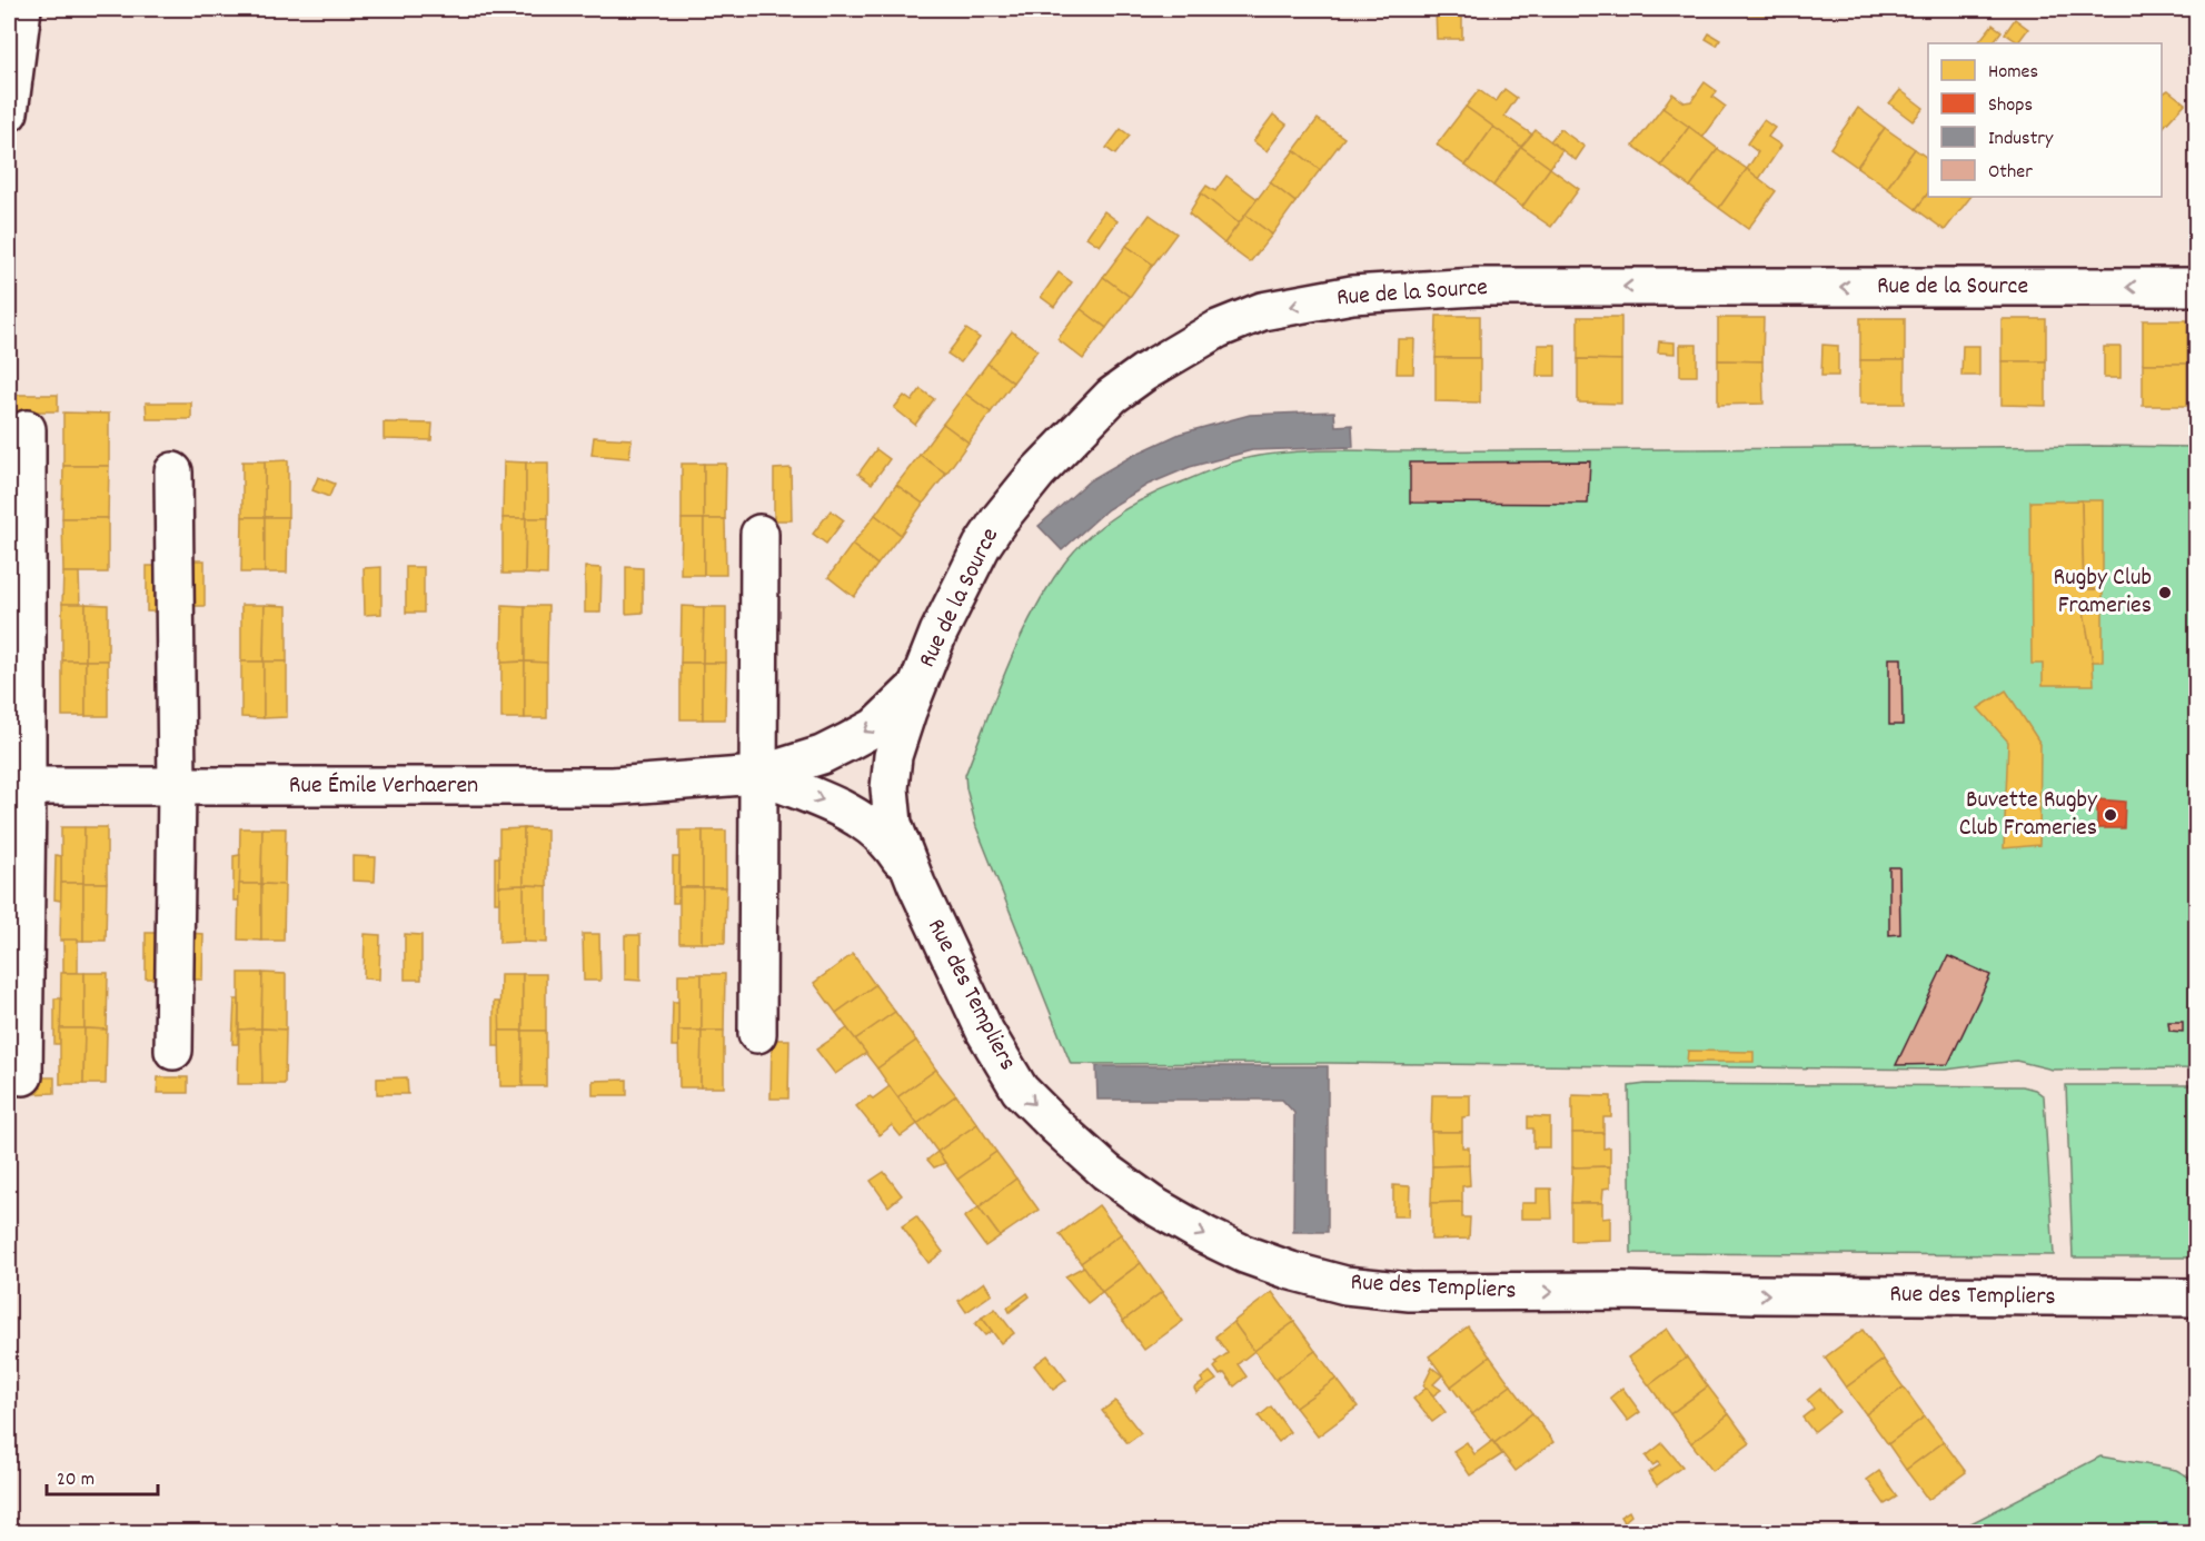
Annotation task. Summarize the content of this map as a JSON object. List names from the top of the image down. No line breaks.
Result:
{"streets":{"street":["Rue de la Source","Rue Émile Verhaeren","Rue des Templiers"]},"crossings":[["Rue de la Source","Rue Émile Verhaeren"],["Rue de la Source","Rue des Templiers"],["Rue Émile Verhaeren","Rue des Templiers"]],"one_way":["Rue de la Source","Rue des Templiers"],"places":["Rugby Club Frameries","Buvette Rugby Club Frameries"],"legend":["Homes","Shops","Industry","Other"],"scale_bar":"20 m"}
